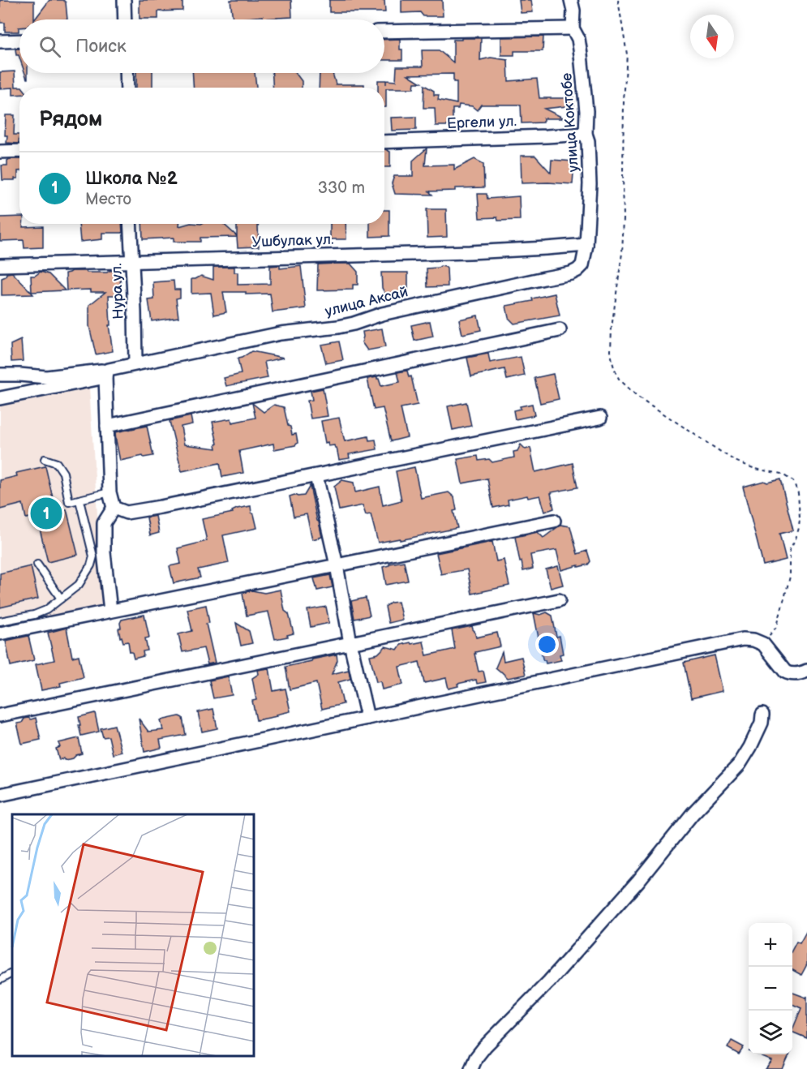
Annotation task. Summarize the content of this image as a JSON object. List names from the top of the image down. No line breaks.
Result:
{"streets":{"street":["Ергели ул.","улица Коктобе","Ушбулак ул.","Нура ул.","улица Аксай"]},"crossings":[["Ергели ул.","улица Коктобе"],["улица Коктобе","Ушбулак ул."],["улица Коктобе","улица Аксай"],["Ушбулак ул.","Нура ул."],["Ушбулак ул.","улица Аксай"],["Нура ул.","улица Аксай"]],"north":"bottom","page":{"search":"Поиск","heading":"Рядом","list":[{"mark":"1","name":"Школа №2","note":"Место","value":"330 m"}],"pins":"1","map_buttons":["+","−"]}}
